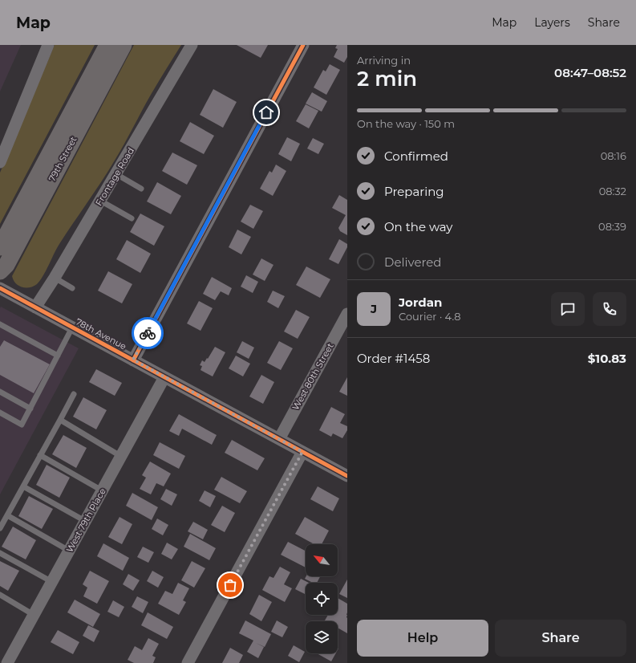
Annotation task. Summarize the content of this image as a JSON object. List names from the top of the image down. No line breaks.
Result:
{"streets":{"main road":["79th Street"],"street":["Frontage Road","78th Avenue","West 80th Street","West 79th Place"]},"crossings":[["Frontage Road","78th Avenue"],["78th Avenue","West 80th Street"],["78th Avenue","West 79th Place"]],"north":"top left","page":{"header":"Map","nav":["Map","Layers","Share"],"heading":["2 min","Arriving in","08:47–08:52"],"panel":["Jordan","Courier · 4.8","Order #1458","$10.83"],"bar":"On the way · 150 m","list":[["Confirmed","08:16"],["Preparing","08:32"],["On the way","08:39"],"Delivered"],"round":"J","buttons":["Help","Share"]}}
